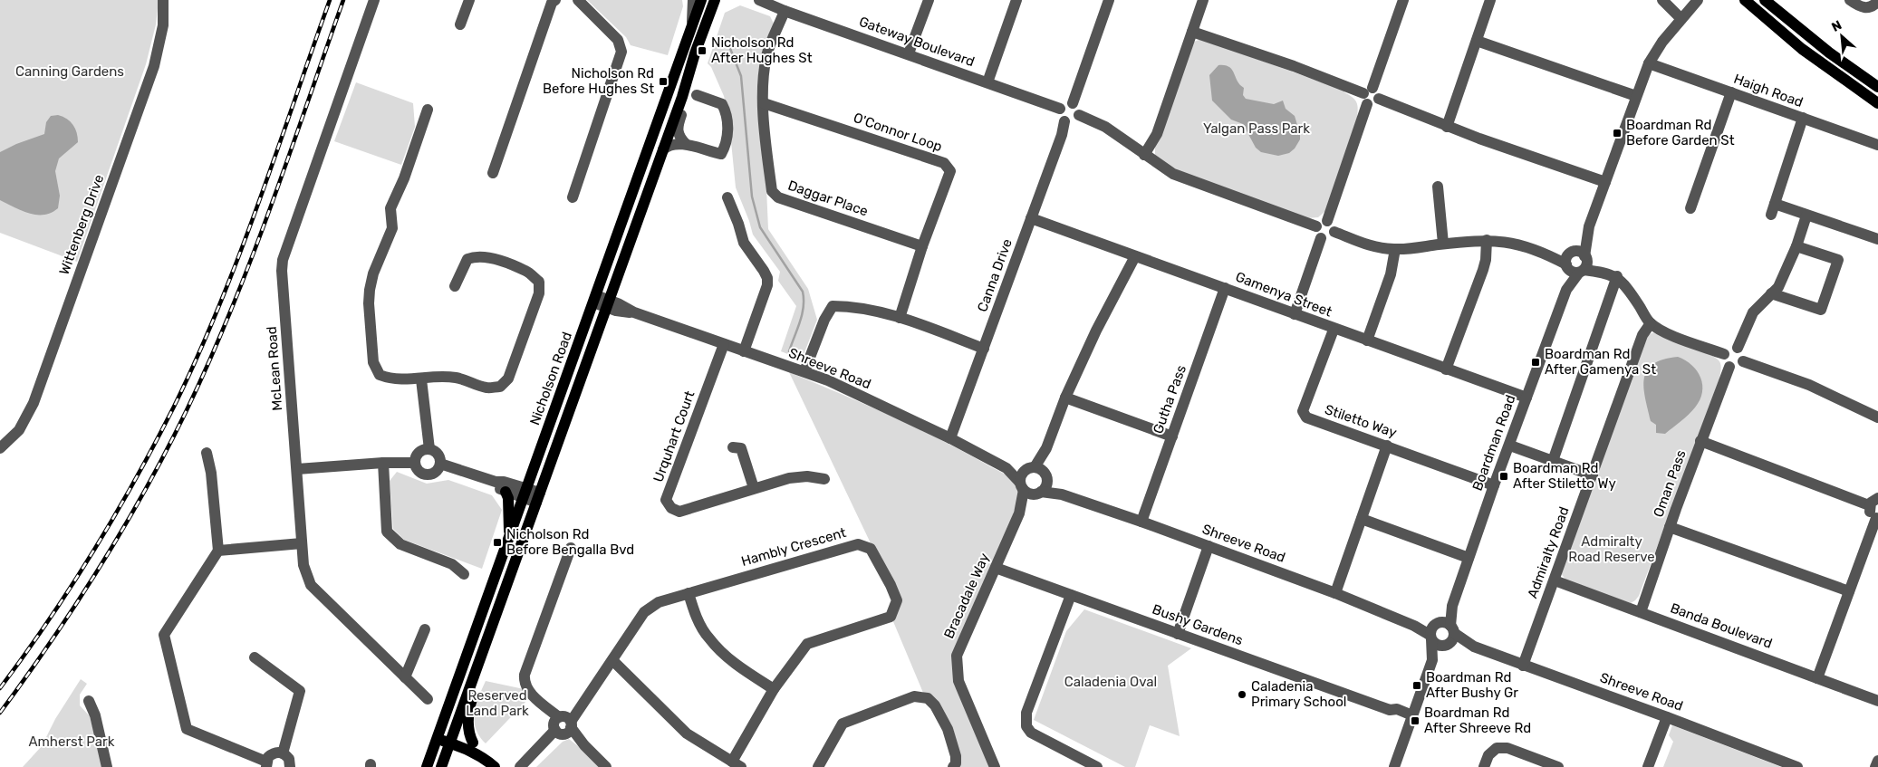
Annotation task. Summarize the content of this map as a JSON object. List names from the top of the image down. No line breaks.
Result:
{"streets":{"main road":["Nicholson Road"],"street":["Gateway Boulevard","Haigh Road","O'Connor Loop","Daggar Place","Wittenberg Drive","Canna Drive","Gamenya Street","McLean Road","Shreeve Road","Gutha Pass","Stiletto Way","Urquhart Court","Boardman Road","Oman Pass","Hambly Crescent","Admiralty Road","Bracadale Way","Bushy Gardens","Banda Boulevard"]},"crossings":[["Gateway Boulevard","Daggar Place"],["Gateway Boulevard","Canna Drive"],["Haigh Road","Boardman Road"],["O'Connor Loop","Daggar Place"],["Canna Drive","Gamenya Street"],["Canna Drive","Shreeve Road"],["Gamenya Street","Gutha Pass"],["Gamenya Street","Stiletto Way"],["Gamenya Street","Boardman Road"],["Shreeve Road","Nicholson Road"],["Shreeve Road","Gutha Pass"],["Shreeve Road","Urquhart Court"],["Shreeve Road","Boardman Road"],["Shreeve Road","Admiralty Road"],["Shreeve Road","Bracadale Way"],["Stiletto Way","Boardman Road"],["Oman Pass","Banda Boulevard"],["Admiralty Road","Banda Boulevard"],["Bracadale Way","Bushy Gardens"]],"parks":["Canning Gardens","Yalgan Pass Park","Admiralty Road Reserve","Caladenia Oval","Reserved Land Park","Amherst Park"],"places":{"transit":["Nicholson Rd After Hughes St","Nicholson Rd Before Hughes St","Boardman Rd Before Garden St","Boardman Rd After Gamenya St","Boardman Rd After Stiletto Wy","Nicholson Rd Before Bengalla Bvd","Boardman Rd After Bushy Gr","Boardman Rd After Shreeve Rd"],"other":["Caladenia Primary School"]},"north":"top left"}
